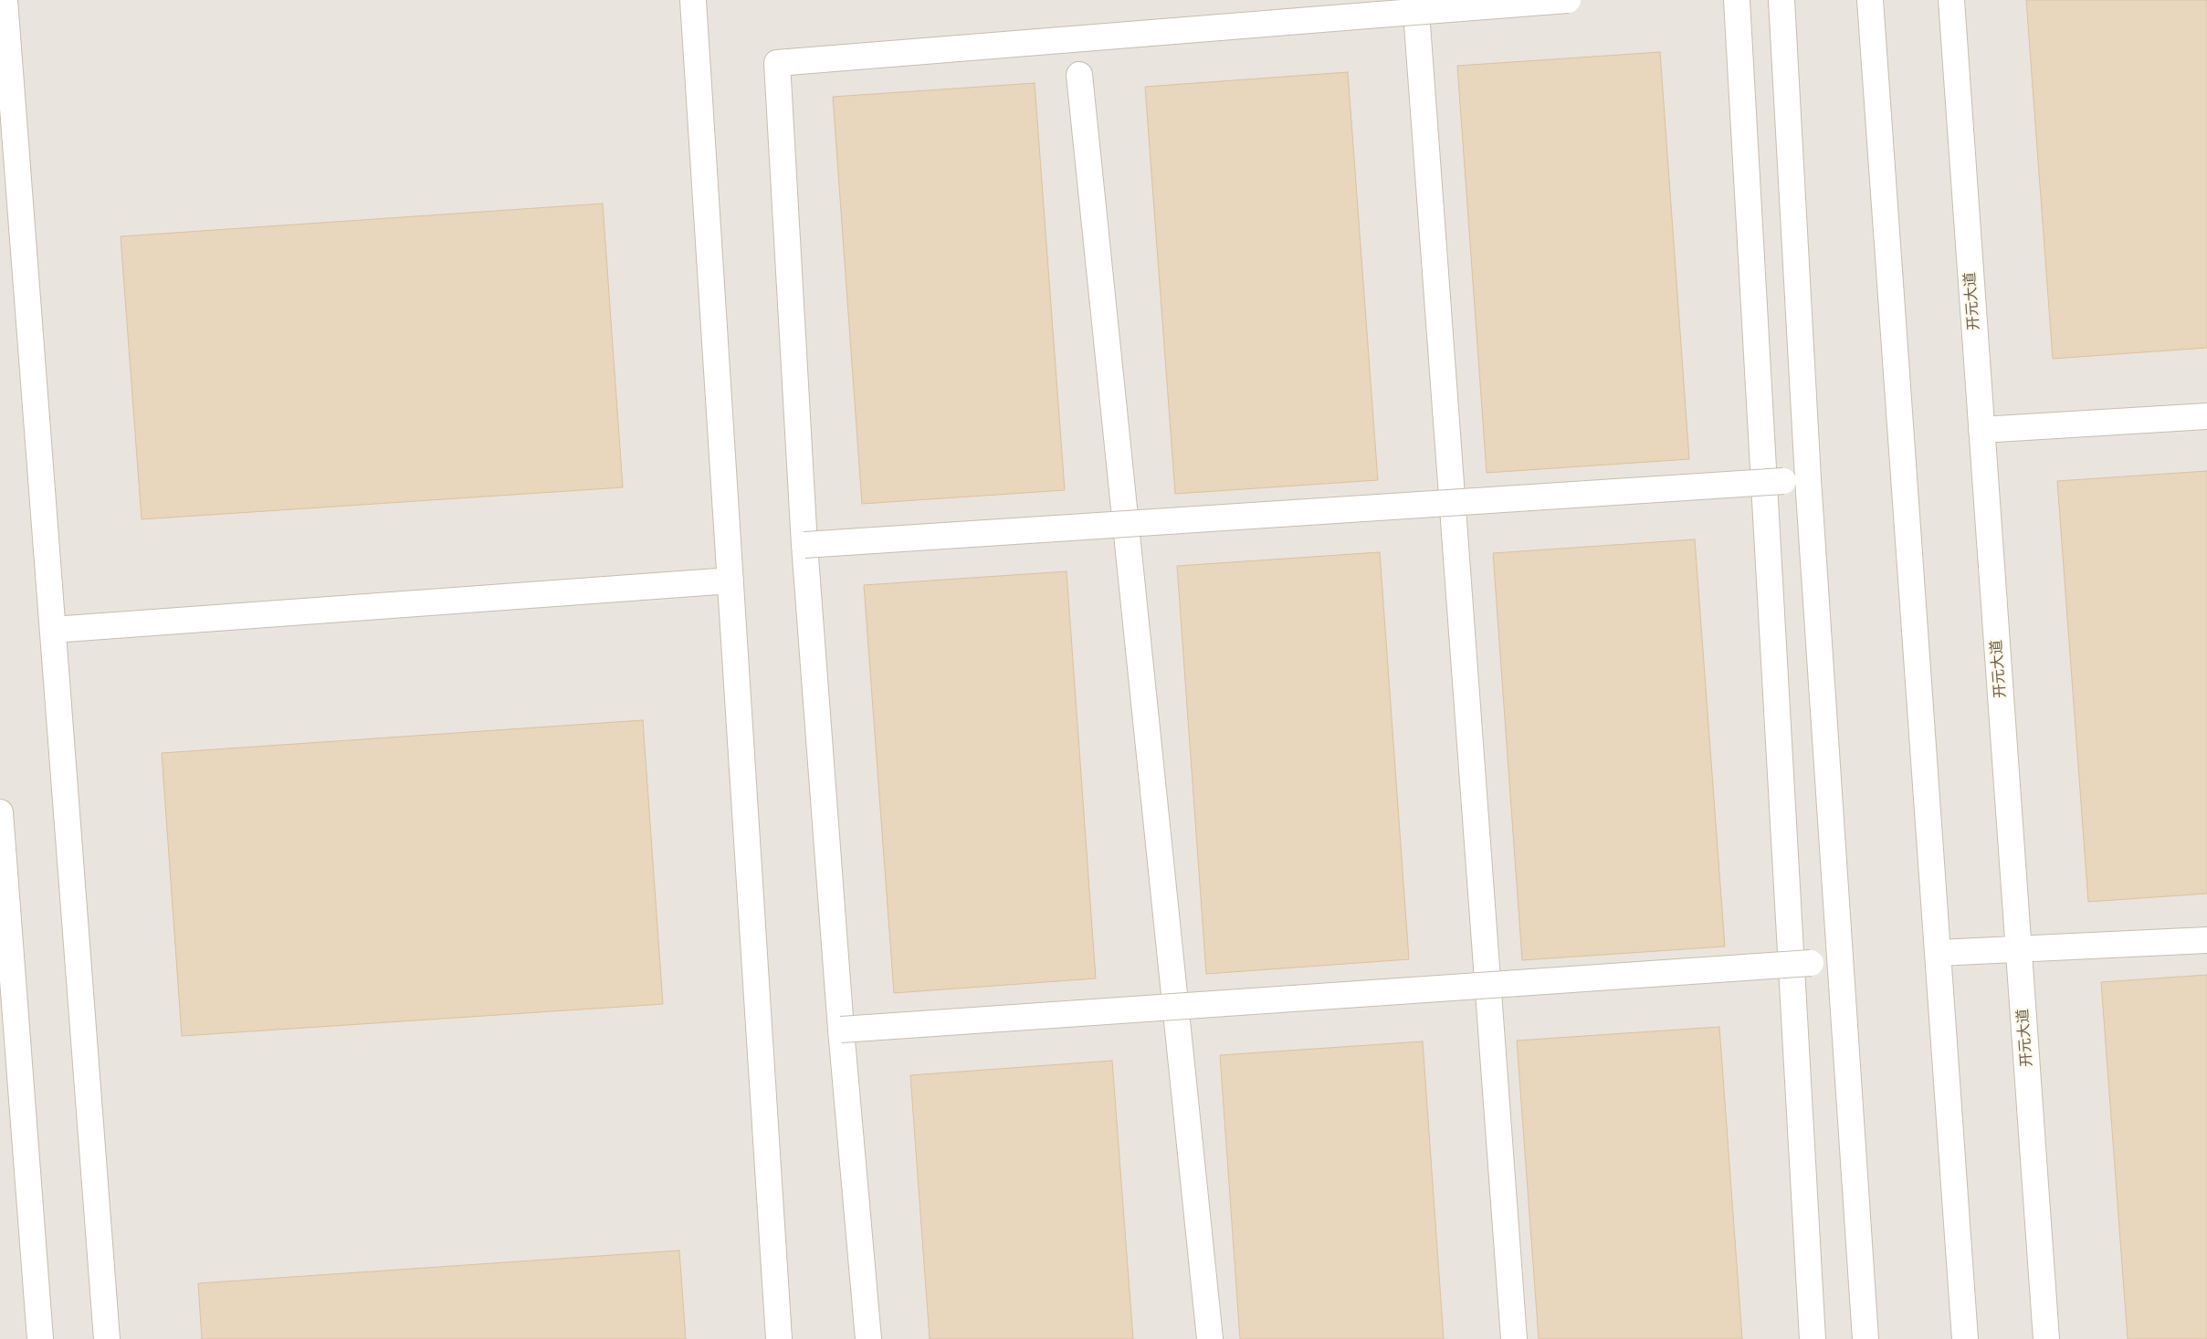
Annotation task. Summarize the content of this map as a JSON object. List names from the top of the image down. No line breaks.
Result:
{"streets":{"street":["开元大道"]}}
